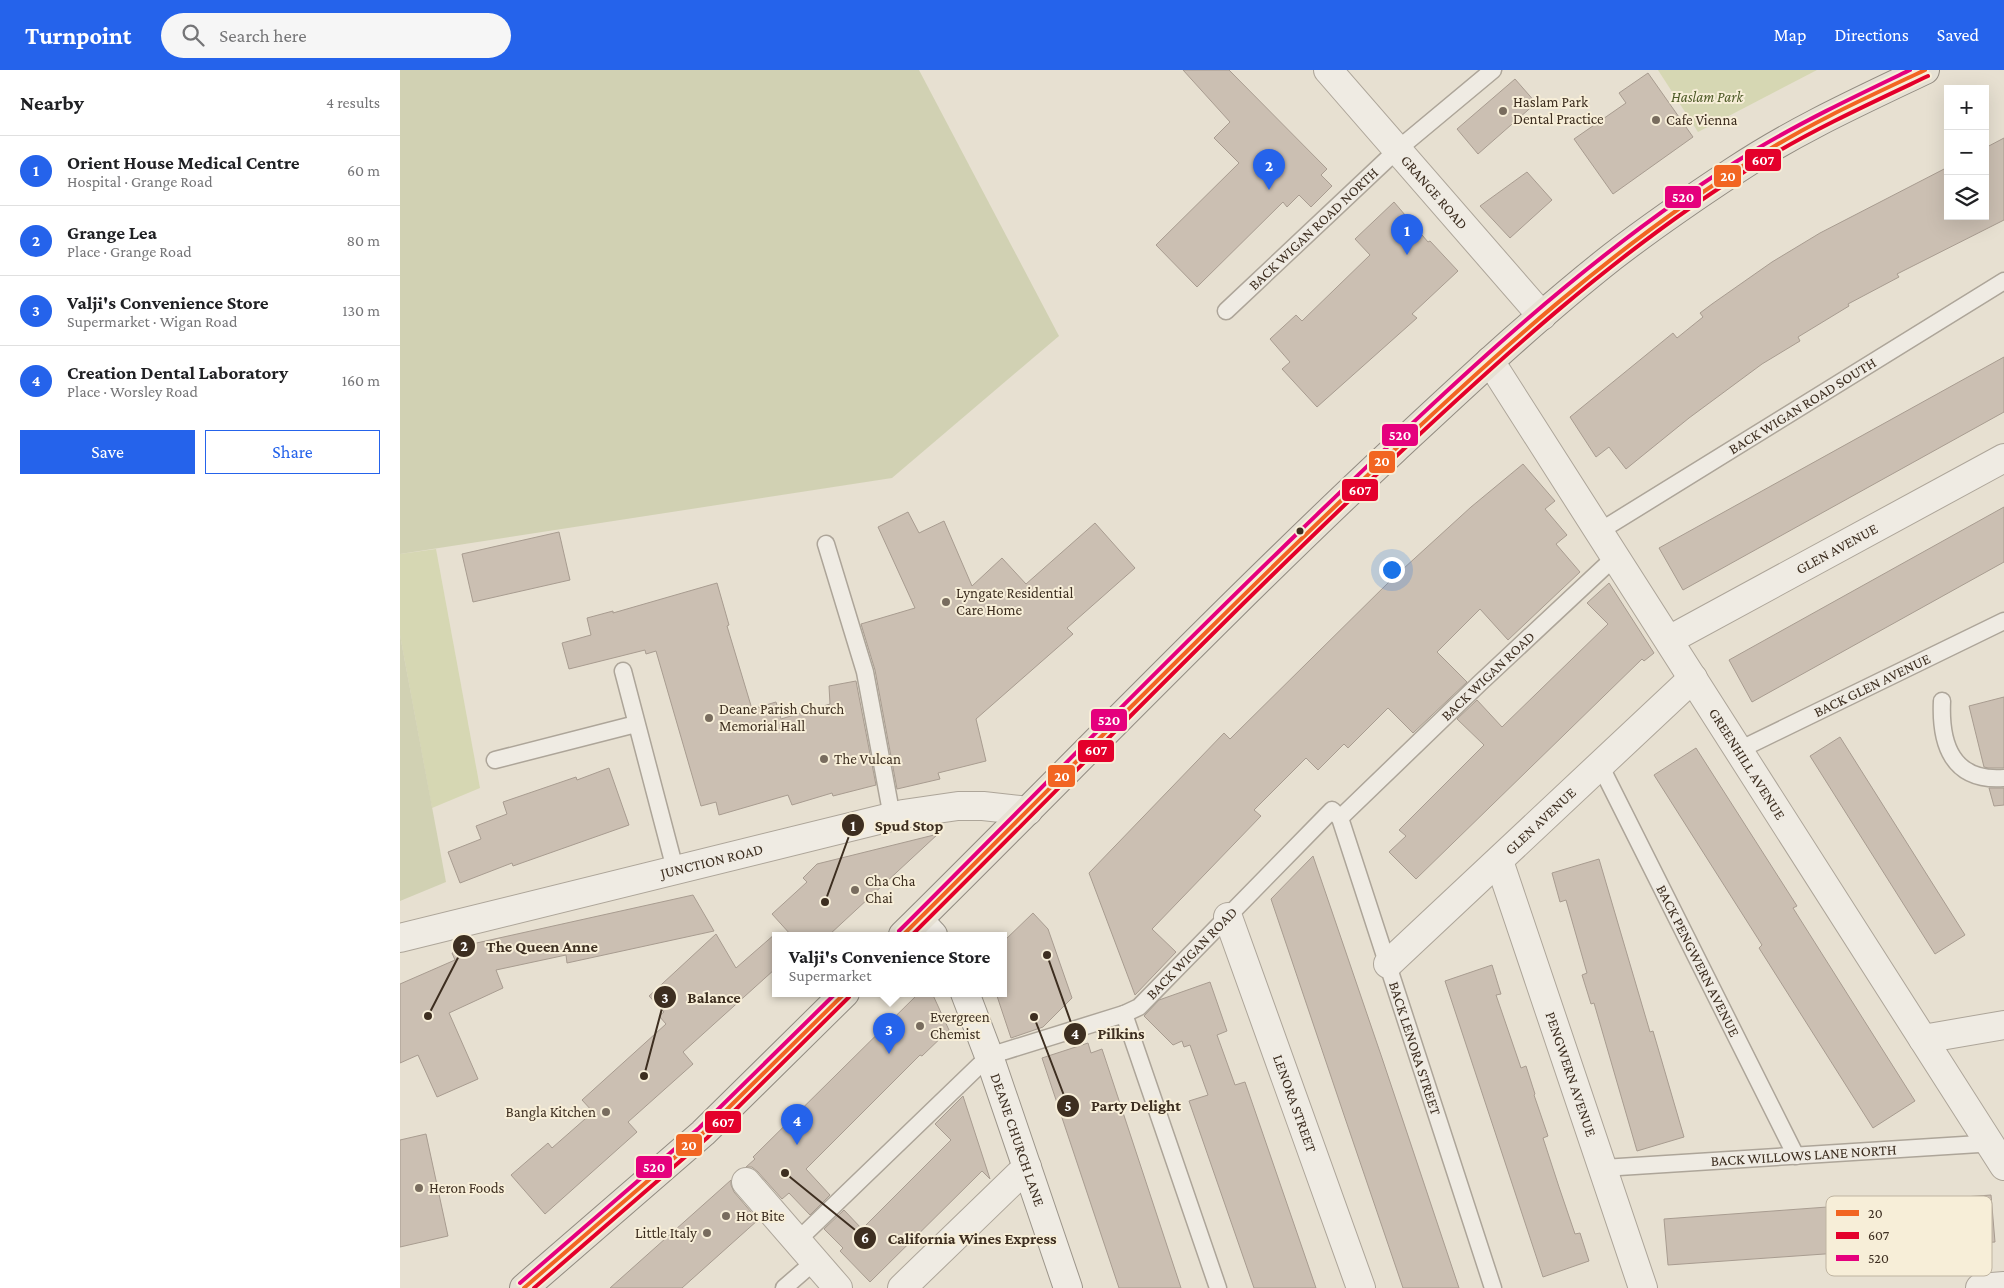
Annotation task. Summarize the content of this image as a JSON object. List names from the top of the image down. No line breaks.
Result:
{"streets":{"street":["GRANGE ROAD","GLEN AVENUE","GREENHILL AVENUE","JUNCTION ROAD","PENGWERN AVENUE","LENORA STREET","DEANE CHURCH LANE"],"lane":["BACK WIGAN ROAD NORTH","BACK WIGAN ROAD SOUTH","BACK WIGAN ROAD","BACK GLEN AVENUE","BACK PENGWERN AVENUE","BACK LENORA STREET","BACK WILLOWS LANE NORTH"]},"crossings":[["GRANGE ROAD","BACK WIGAN ROAD NORTH"],["BACK WIGAN ROAD SOUTH","GREENHILL AVENUE"],["GLEN AVENUE","GREENHILL AVENUE"],["GLEN AVENUE","BACK PENGWERN AVENUE"],["GLEN AVENUE","BACK LENORA STREET"],["GLEN AVENUE","PENGWERN AVENUE"],["BACK WIGAN ROAD","GREENHILL AVENUE"],["BACK WIGAN ROAD","BACK LENORA STREET"],["BACK WIGAN ROAD","LENORA STREET"],["BACK WIGAN ROAD","DEANE CHURCH LANE"],["BACK GLEN AVENUE","GREENHILL AVENUE"],["GREENHILL AVENUE","BACK WILLOWS LANE NORTH"],["BACK PENGWERN AVENUE","BACK WILLOWS LANE NORTH"],["PENGWERN AVENUE","BACK WILLOWS LANE NORTH"]],"parks":["Haslam Park"],"places":["Haslam Park Dental Practice","Cafe Vienna","Lyngate Residential Care Home","Deane Parish Church Memorial Hall","The Vulcan","Cha Cha Chai","Spud Stop","Pilkins","The Queen Anne","Party Delight","Evergreen Chemist","Balance","Bangla Kitchen","California Wines Express","Heron Foods","Hot Bite","Little Italy"],"lines":["transit line 20","transit line 520","transit line 607"],"legend":["20","607","520"],"page":{"header":"Turnpoint","search":"Search here","nav":["Map","Directions","Saved"],"heading":["Nearby","4 results"],"map_buttons":["+","−"],"list":[{"mark":"1","name":"Orient House Medical Centre","note":"Hospital · Grange Road","value":"60 m"},{"mark":"2","name":"Grange Lea","note":"Place · Grange Road","value":"80 m"},{"mark":"3","name":"Valji's Convenience Store","note":"Supermarket · Wigan Road","value":"130 m"},{"mark":"4","name":"Creation Dental Laboratory","note":"Place · Worsley Road","value":"160 m"}],"pins":["2","1","3","4"],"buttons":["Save","Share"],"popup":["Valji's Convenience Store","Supermarket"]}}
